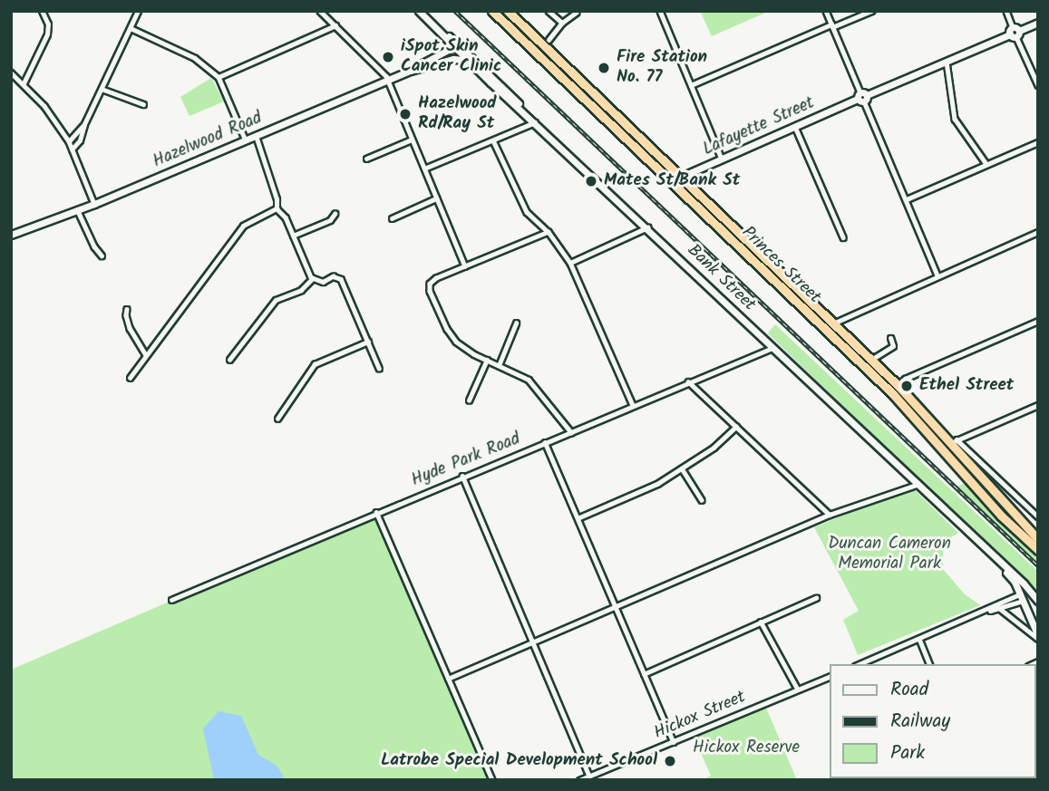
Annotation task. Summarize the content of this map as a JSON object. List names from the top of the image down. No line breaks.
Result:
{"streets":{"highway":["Princes Street"],"main road":["Lafayette Street","Hazelwood Road","Bank Street"],"street":["Hyde Park Road","Hickox Street"]},"crossings":[["Lafayette Street","Princes Street"],["Bank Street","Hyde Park Road"]],"parks":["Duncan Cameron Memorial Park","Hickox Reserve"],"places":["iSpot Skin Cancer Clinic","Fire Station No. 77","Hazelwood Rd/Ray St","Mates St/Bank St","Ethel Street","Latrobe Special Development School"],"legend":["Road","Railway","Park"]}
